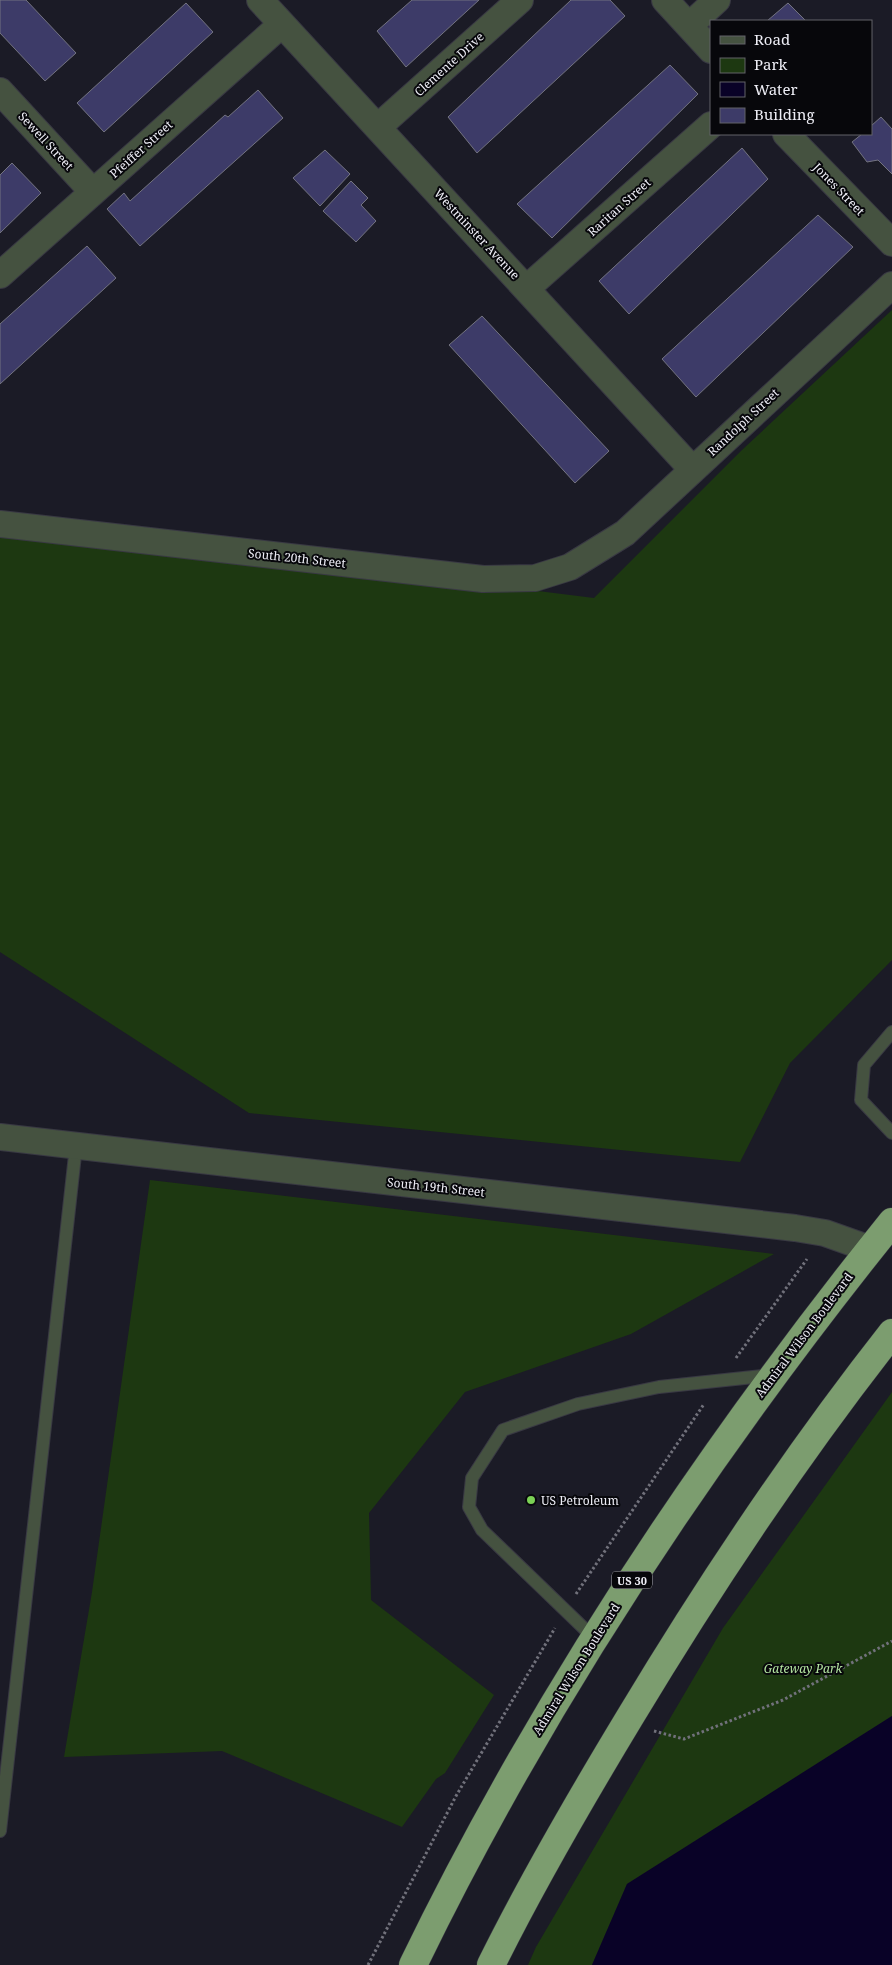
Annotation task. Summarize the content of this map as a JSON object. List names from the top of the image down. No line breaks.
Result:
{"streets":{"highway":["Admiral Wilson Boulevard","US 30"],"street":["Clemente Drive","Sewell Street","Pfeiffer Street","Jones Street","Raritan Street","Westminster Avenue","Randolph Street","South 20th Street","South 19th Street"]},"crossings":[["Clemente Drive","Westminster Avenue"],["Sewell Street","Pfeiffer Street"],["Pfeiffer Street","Westminster Avenue"],["Raritan Street","Westminster Avenue"],["Westminster Avenue","Randolph Street"],["Randolph Street","South 20th Street"],["South 19th Street","Admiral Wilson Boulevard"]],"parks":["Gateway Park"],"places":["US Petroleum"],"legend":["Road","Park","Water","Building"]}
